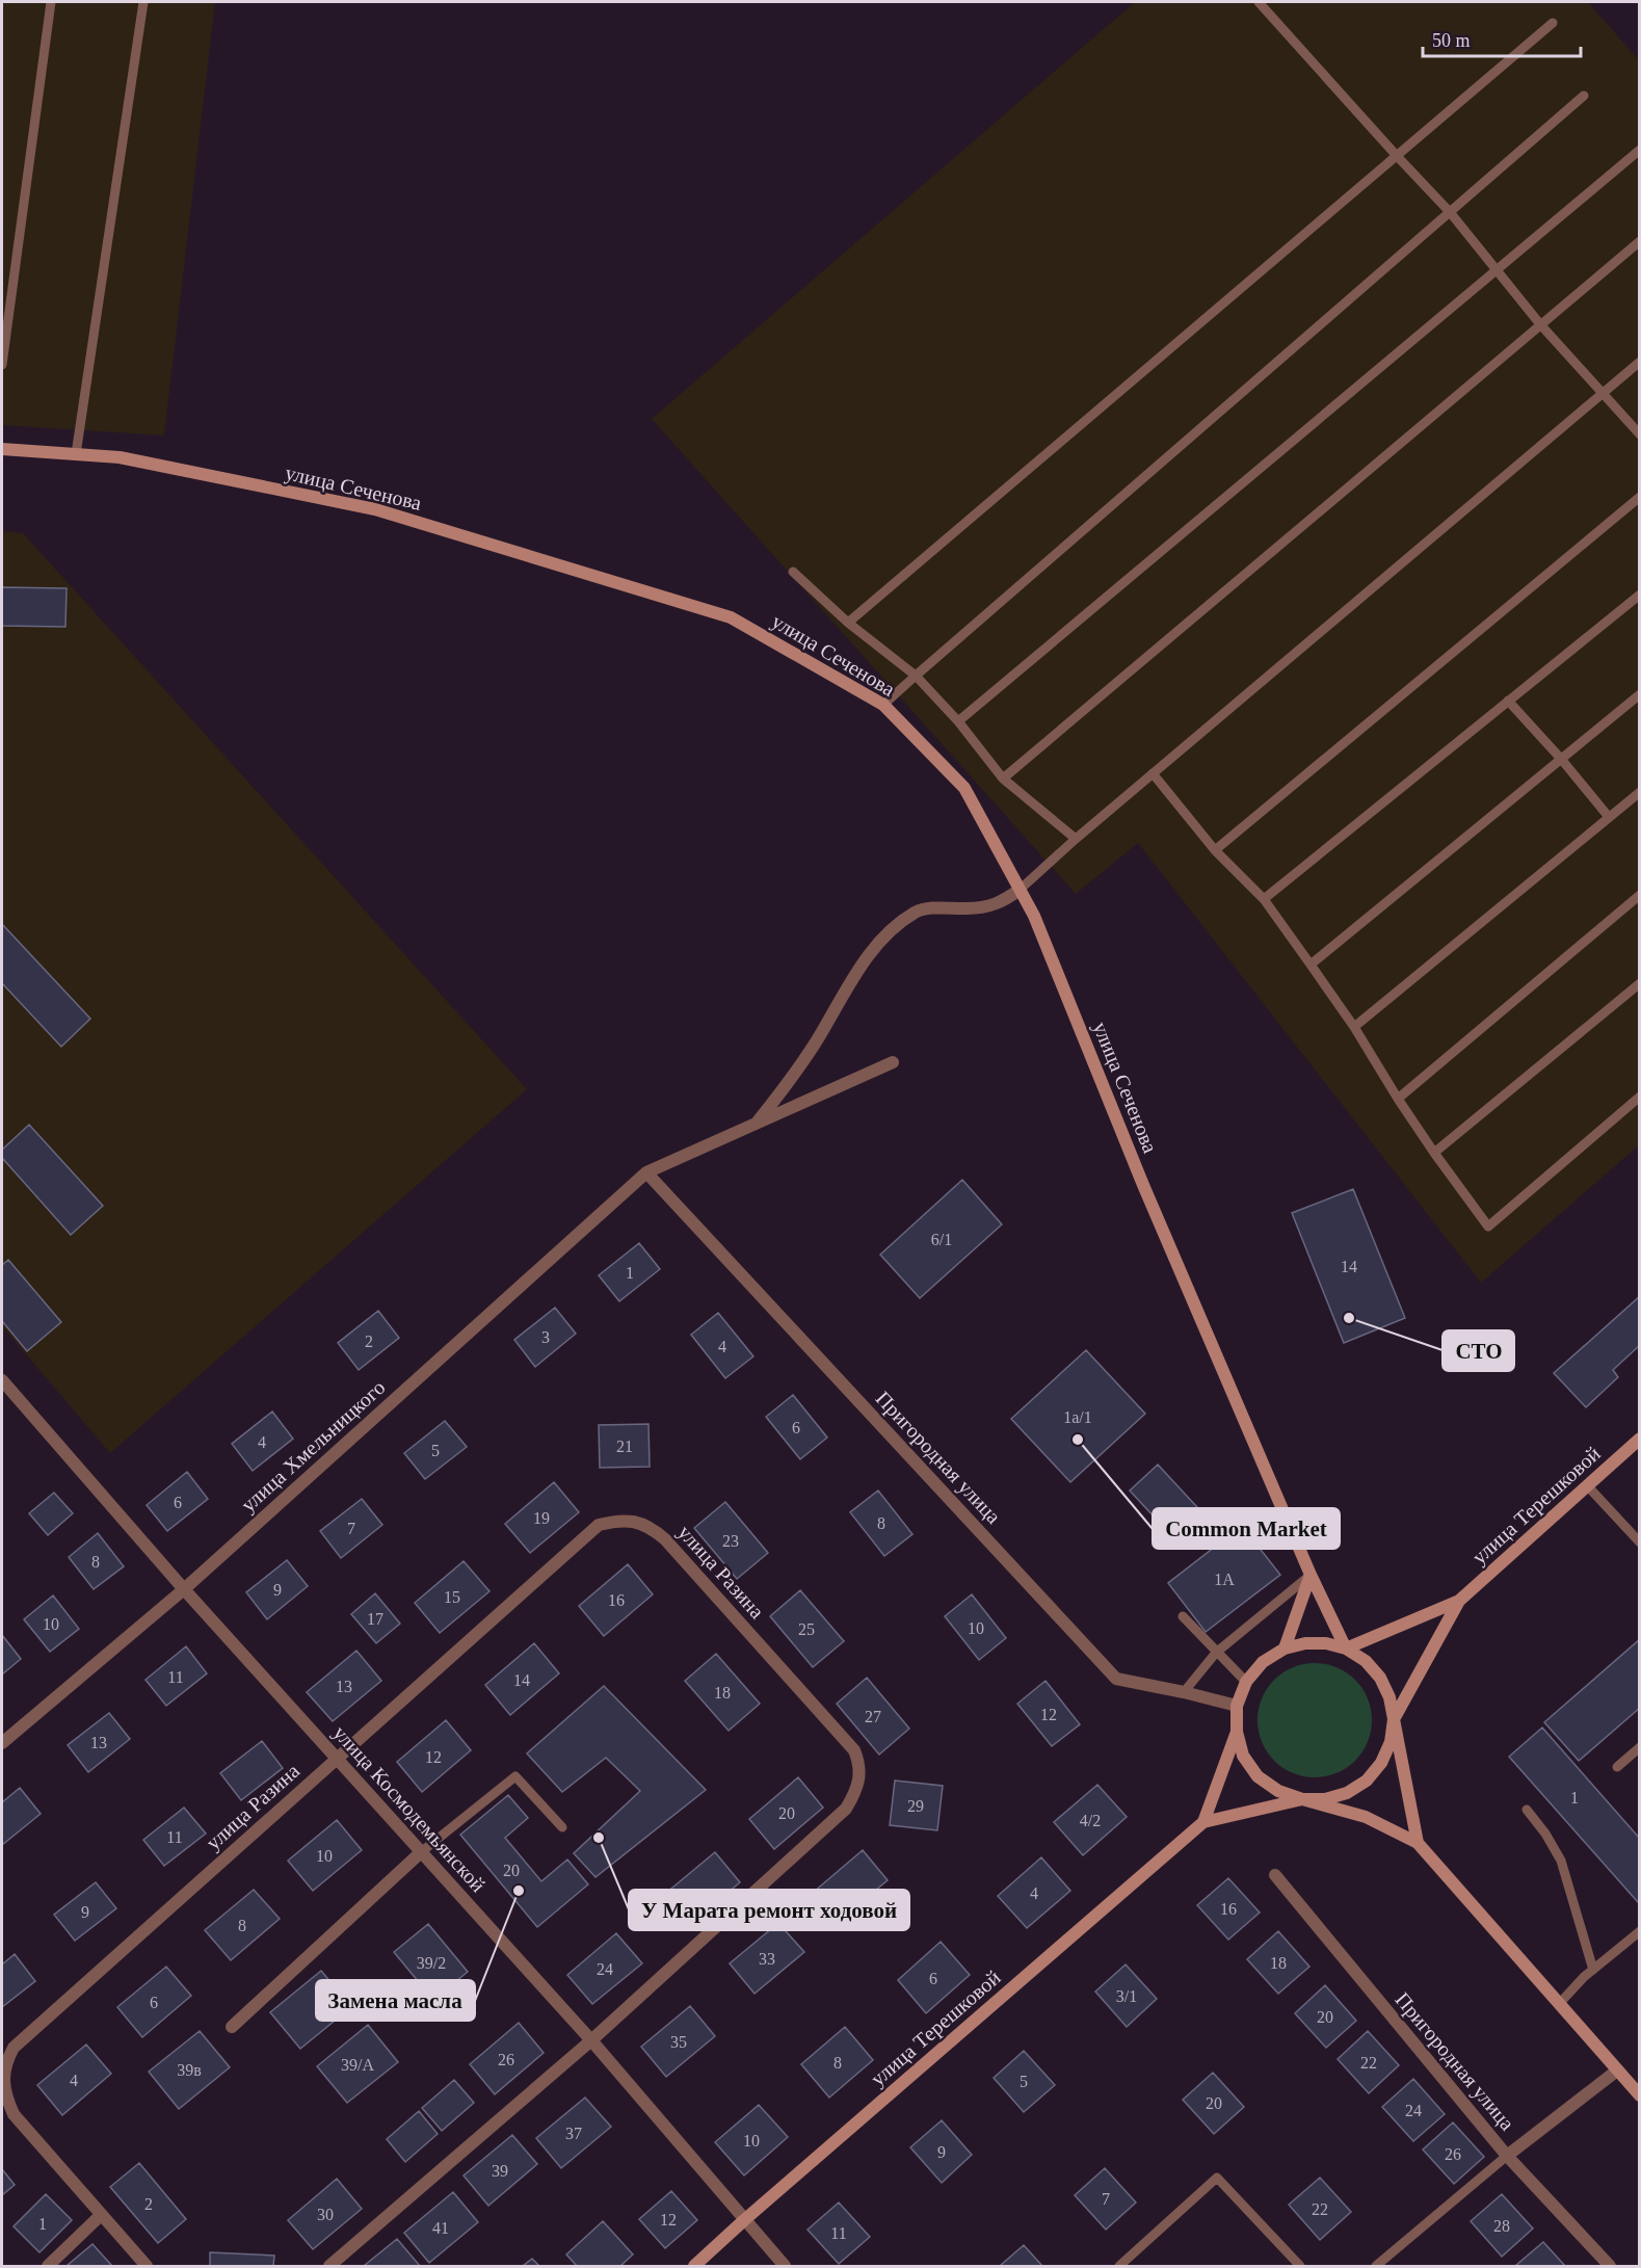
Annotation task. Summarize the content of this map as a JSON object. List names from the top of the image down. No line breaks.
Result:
{"streets":{"street":["улица Сеченова","улица Хмельницкого","Пригородная улица","улица Терешковой","улица Разина","улица Космодемьянской"]},"crossings":[["улица Сеченова","Пригородная улица"],["улица Сеченова","улица Терешковой"],["улица Хмельницкого","Пригородная улица"],["улица Хмельницкого","улица Космодемьянской"],["Пригородная улица","улица Терешковой"],["улица Терешковой","улица Космодемьянской"],["улица Разина","улица Космодемьянской"]],"places":["СТО","Common Market","У Марата ремонт ходовой","Замена масла"],"house_numbers":["6/1","14","1","3","2","4","1а/1","6","4","21","5","6","19","8","7","23","8","1А","9","15","16","17","10","10","25","11","14","13","18","12","27","13","12","1","29","20","4/2","11","10","20","4","16","9","8","33","39/2","18","24","6","3/1","6","20","35","26","8","22","39/А","39в","4","5","20","24","37","10","9","26","39","7","2","22","30","12","1","28","41","11"],"scale_bar":"50 m"}
